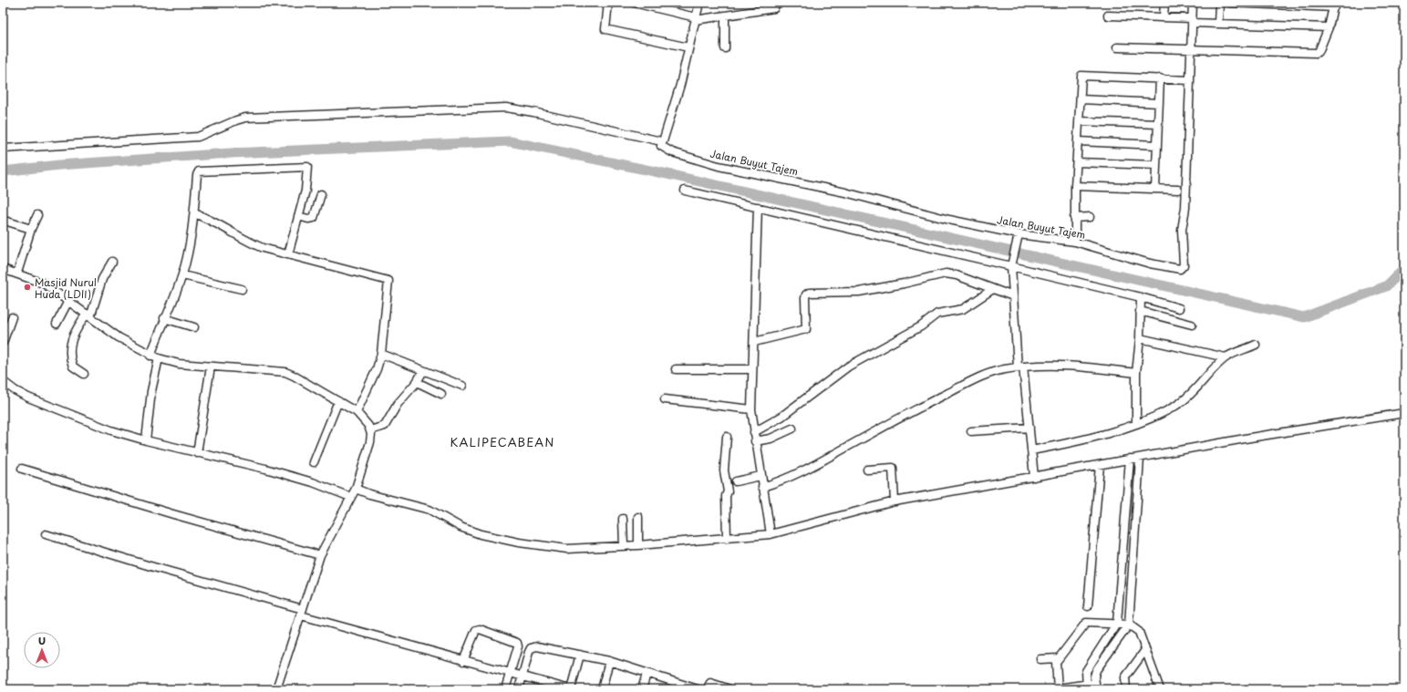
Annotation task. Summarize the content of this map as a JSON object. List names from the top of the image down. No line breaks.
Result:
{"streets":{"street":["Jalan Buyut Tajem"]},"districts":["KALIPECABEAN"],"places":["Masjid Nurul Huda (LDII)"],"north":"top"}
